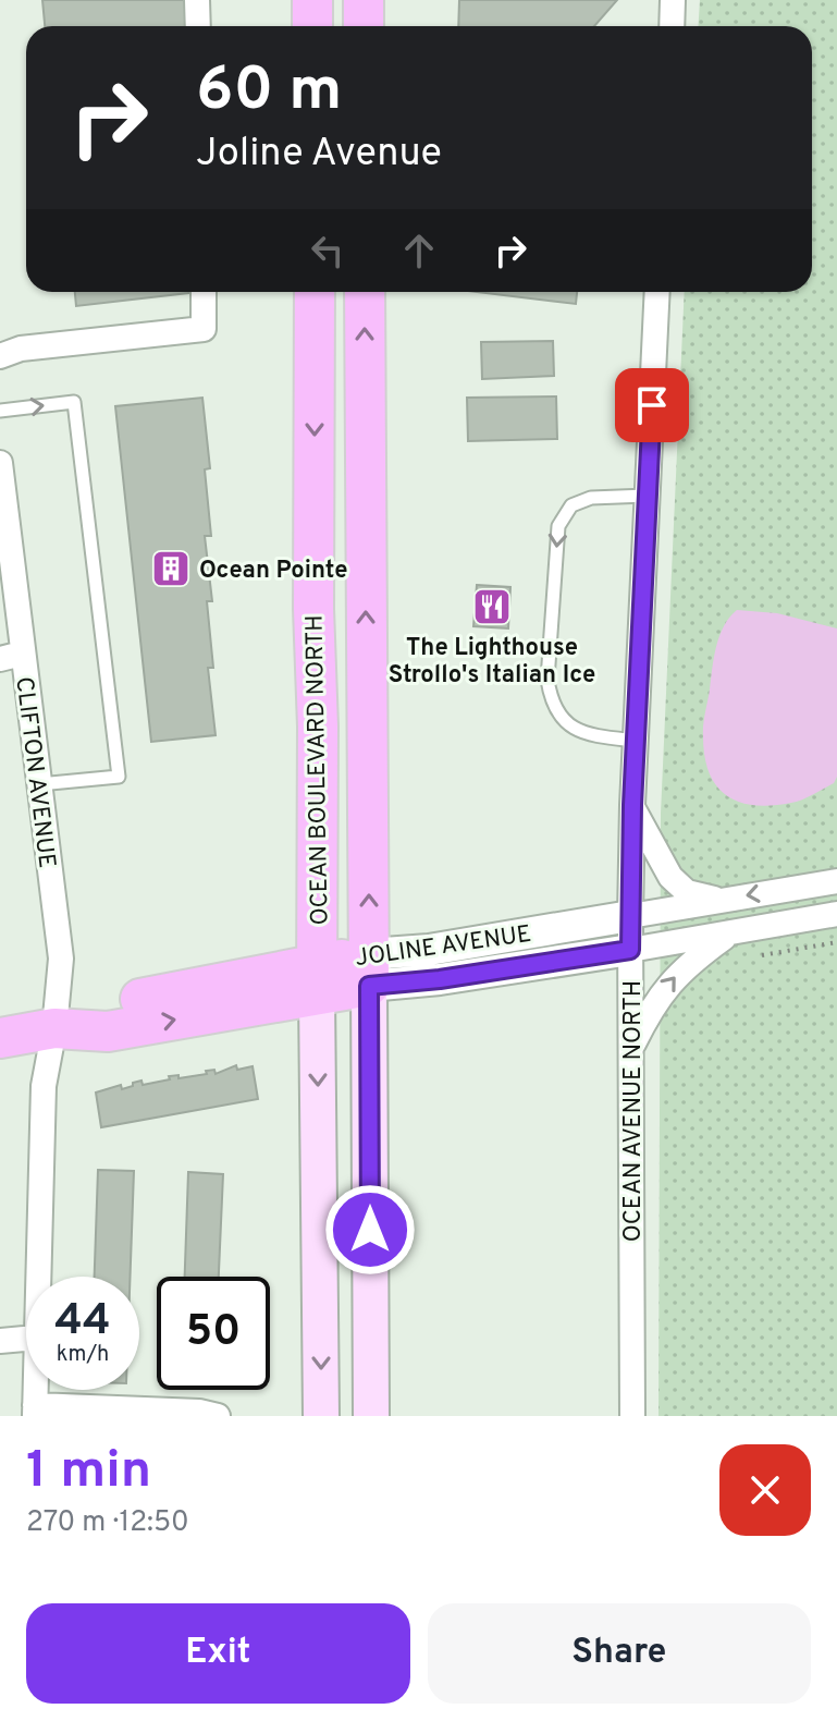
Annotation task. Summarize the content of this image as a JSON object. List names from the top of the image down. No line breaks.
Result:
{"streets":{"main road":["OCEAN BOULEVARD NORTH","JOLINE AVENUE"],"street":["CLIFTON AVENUE","OCEAN AVENUE NORTH"]},"crossings":[["OCEAN BOULEVARD NORTH","JOLINE AVENUE"],["CLIFTON AVENUE","JOLINE AVENUE"],["JOLINE AVENUE","OCEAN AVENUE NORTH"]],"places":{"building":["Ocean Pointe"],"restaurant":["The Lighthouse Strollo's Italian Ice"]},"page":{"turn":["60 m","Joline Avenue"],"speed":"44 km/h","limit":"50","heading":["1 min","270 m · 12:50"],"buttons":["Exit","Share"]}}
